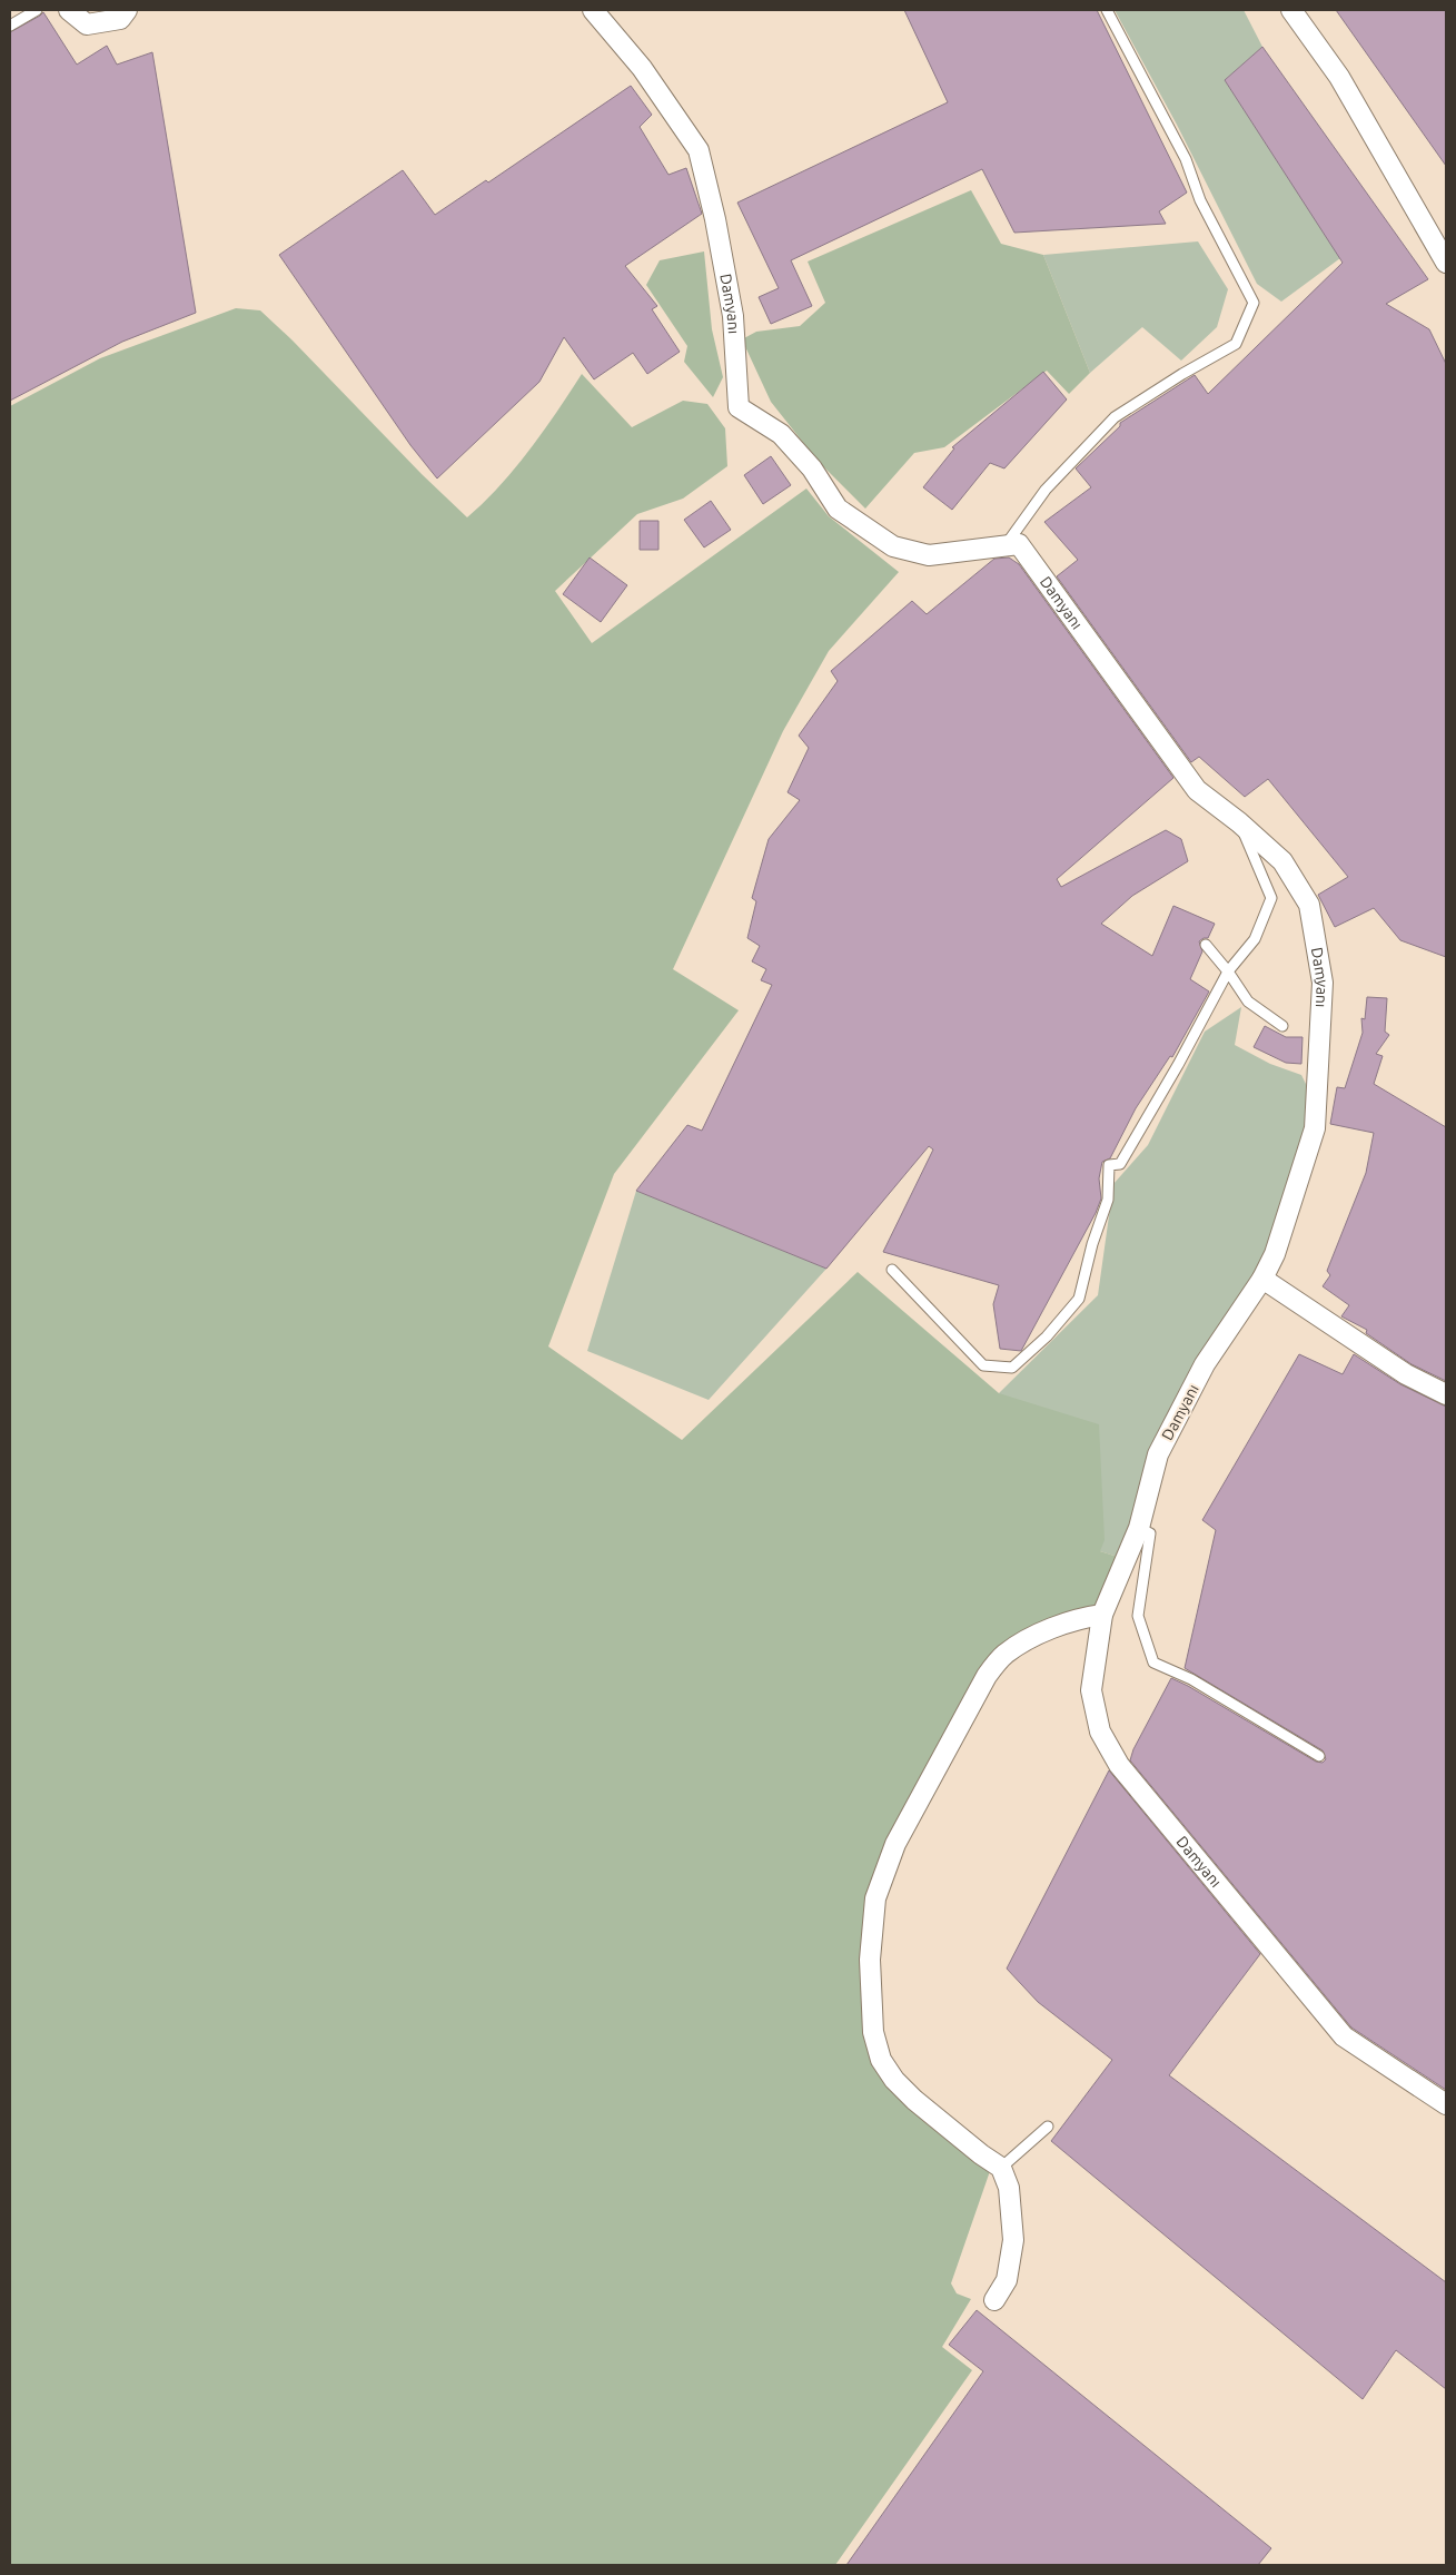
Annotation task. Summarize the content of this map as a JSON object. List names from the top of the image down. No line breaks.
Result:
{"streets":{"street":["Damyanı"]}}
